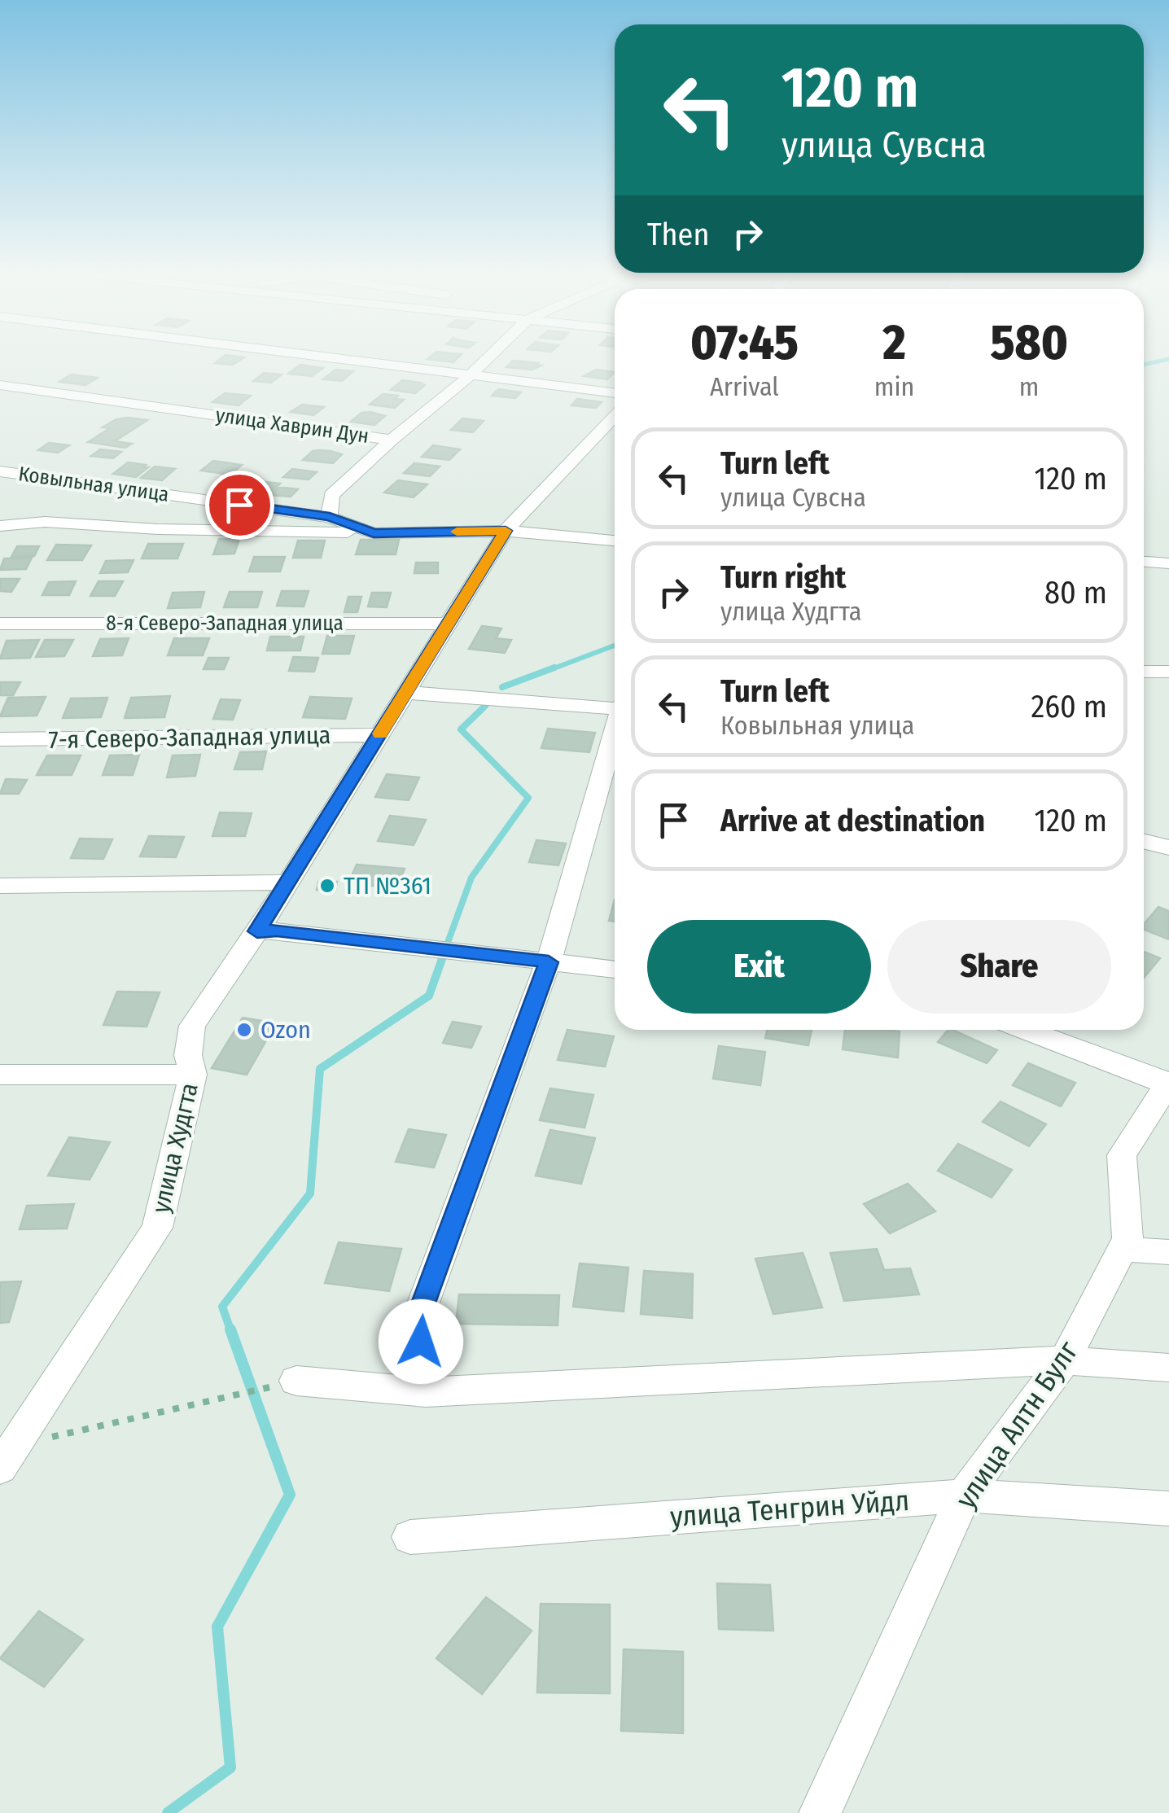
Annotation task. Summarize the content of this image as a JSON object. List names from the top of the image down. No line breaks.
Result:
{"streets":{"street":["улица Хаврин Дун","Ковыльная улица","8-я Северо-Западная улица","7-я Северо-Западная улица","улица Худгта","улица Алтн Булг","улица Тенгрин Уйдл"]},"crossings":[["Ковыльная улица","улица Худгта"],["8-я Северо-Западная улица","улица Худгта"],["7-я Северо-Западная улица","улица Худгта"],["улица Алтн Булг","улица Тенгрин Уйдл"]],"places":["ТП №361","Ozon"],"page":{"turn":["120 m","улица Сувсна"],"then":"Then","eta":["07:45","Arrival","2","min","580","m"],"list":[{"name":"Turn left","note":"улица Сувсна","value":"120 m"},{"name":"Turn right","note":"улица Худгта","value":"80 m"},{"name":"Turn left","note":"Ковыльная улица","value":"260 m"},{"name":"Arrive at destination","value":"120 m"}],"buttons":["Exit","Share"]}}
